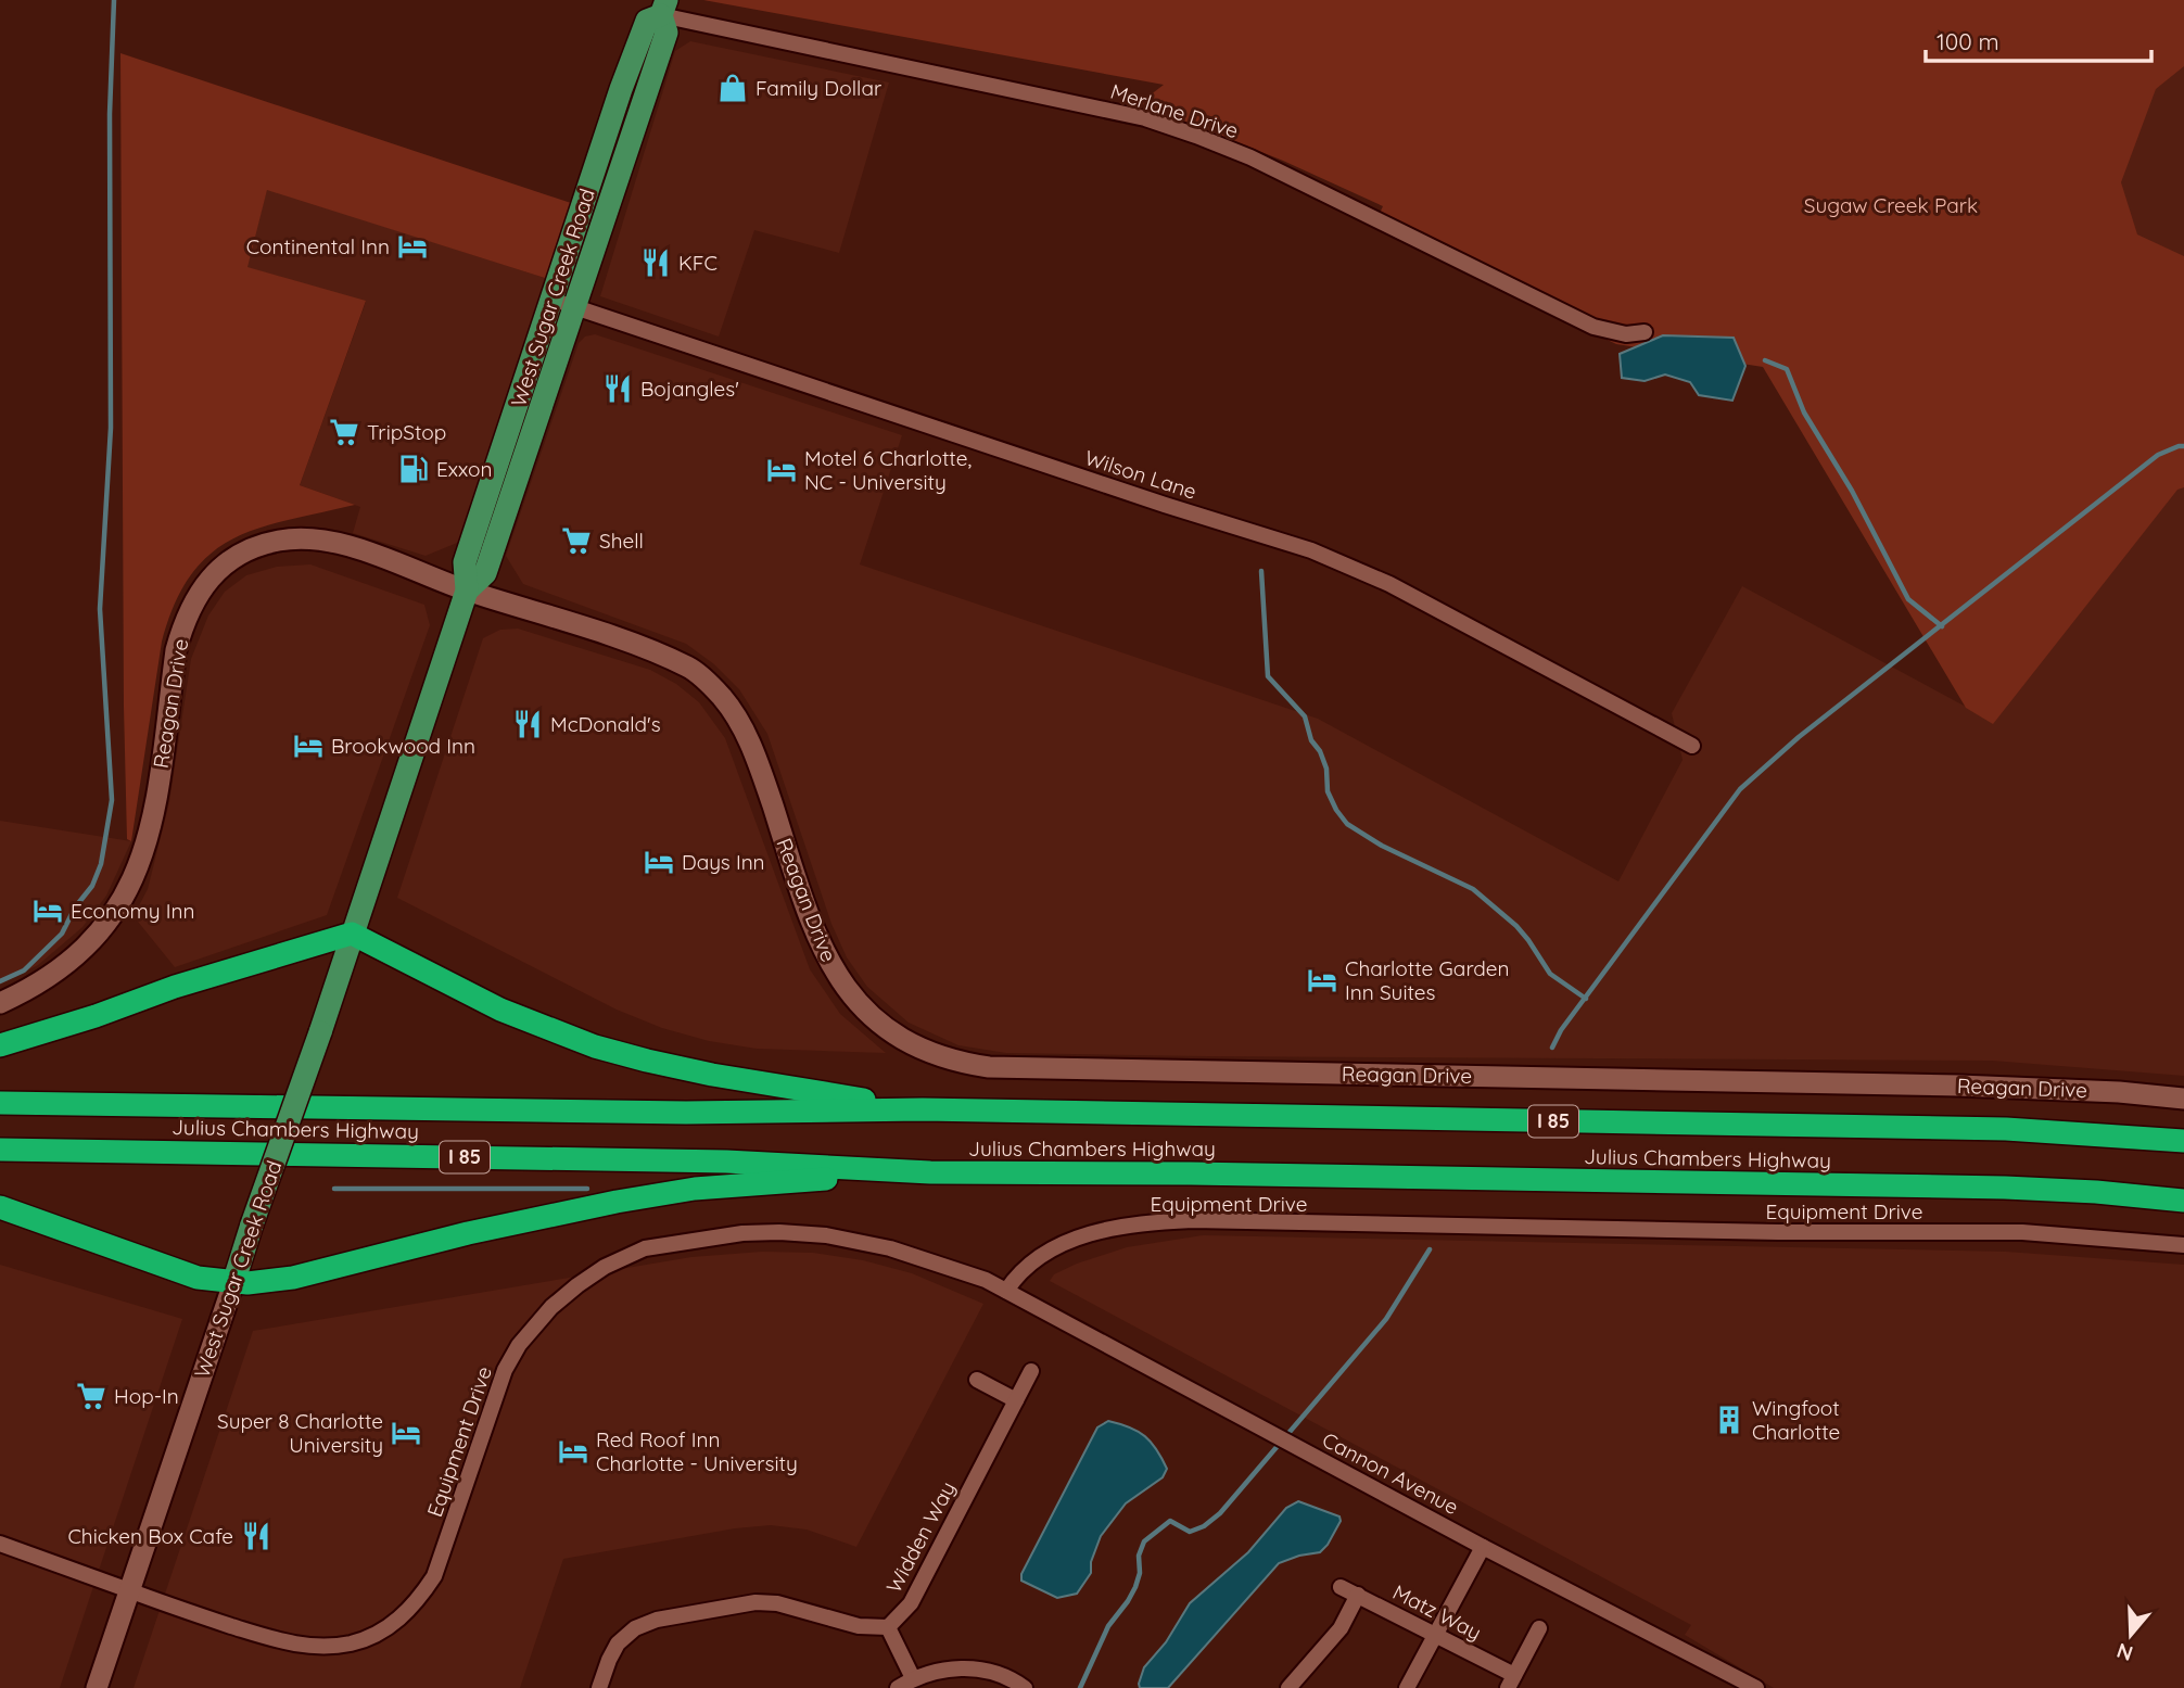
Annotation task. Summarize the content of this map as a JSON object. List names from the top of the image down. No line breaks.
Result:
{"streets":{"highway":["I 85","Julius Chambers Highway"],"main road":["West Sugar Creek Road"],"street":["Merlane Drive","Wilson Lane","Reagan Drive","Equipment Drive","Cannon Avenue","Widden Way","Matz Way"]},"crossings":[["Merlane Drive","West Sugar Creek Road"],["West Sugar Creek Road","Wilson Lane"],["West Sugar Creek Road","Reagan Drive"],["West Sugar Creek Road","Equipment Drive"],["Equipment Drive","Cannon Avenue"]],"parks":["Sugaw Creek Park"],"places":{"shop":["Family Dollar"],"hotel":["Continental Inn","Motel 6 Charlotte, NC - University","Brookwood Inn","Days Inn","Economy Inn","Charlotte Garden Inn Suites","Super 8 Charlotte University","Red Roof Inn Charlotte - University"],"restaurant":["KFC","Bojangles'","McDonald's","Chicken Box Cafe"],"supermarket":["TripStop","Shell","Hop-In"],"fuel station":["Exxon"],"building":["Wingfoot Charlotte"]},"scale_bar":"100 m","north":"bottom"}
